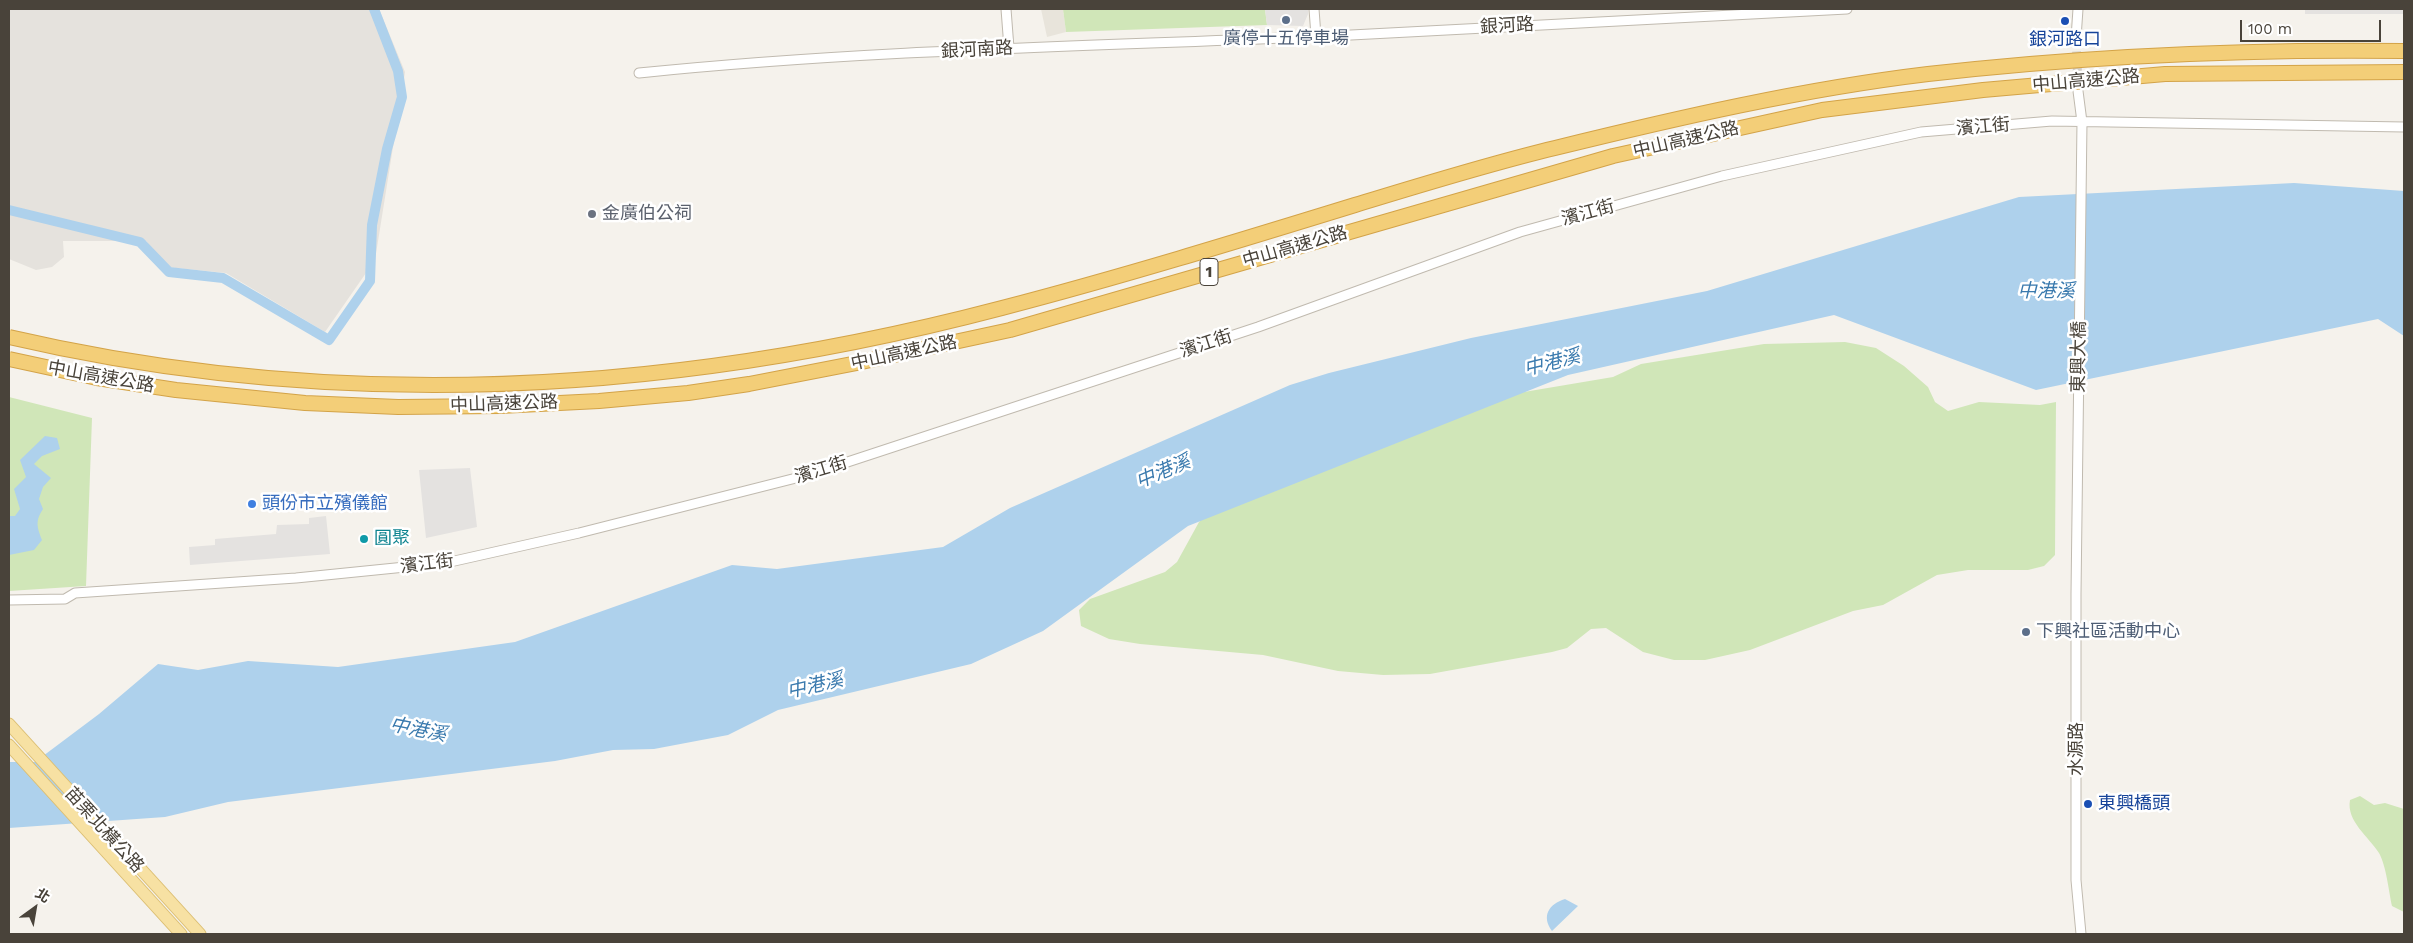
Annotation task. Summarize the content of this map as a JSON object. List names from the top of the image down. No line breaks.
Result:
{"streets":{"highway":["中山高速公路","1"],"main road":["苗栗北橫公路"],"street":["銀河路","銀河南路","濱江街","東興大橋","水源路"]},"crossings":[["銀河路","銀河南路"],["濱江街","東興大橋"],["東興大橋","水源路"]],"water":["中港溪"],"places":["廣停十五停車場","銀河路口","金廣伯公祠","頭份市立殯儀館","圓聚","下興社區活動中心","東興橋頭"],"scale_bar":"100 m","north":"top right"}
